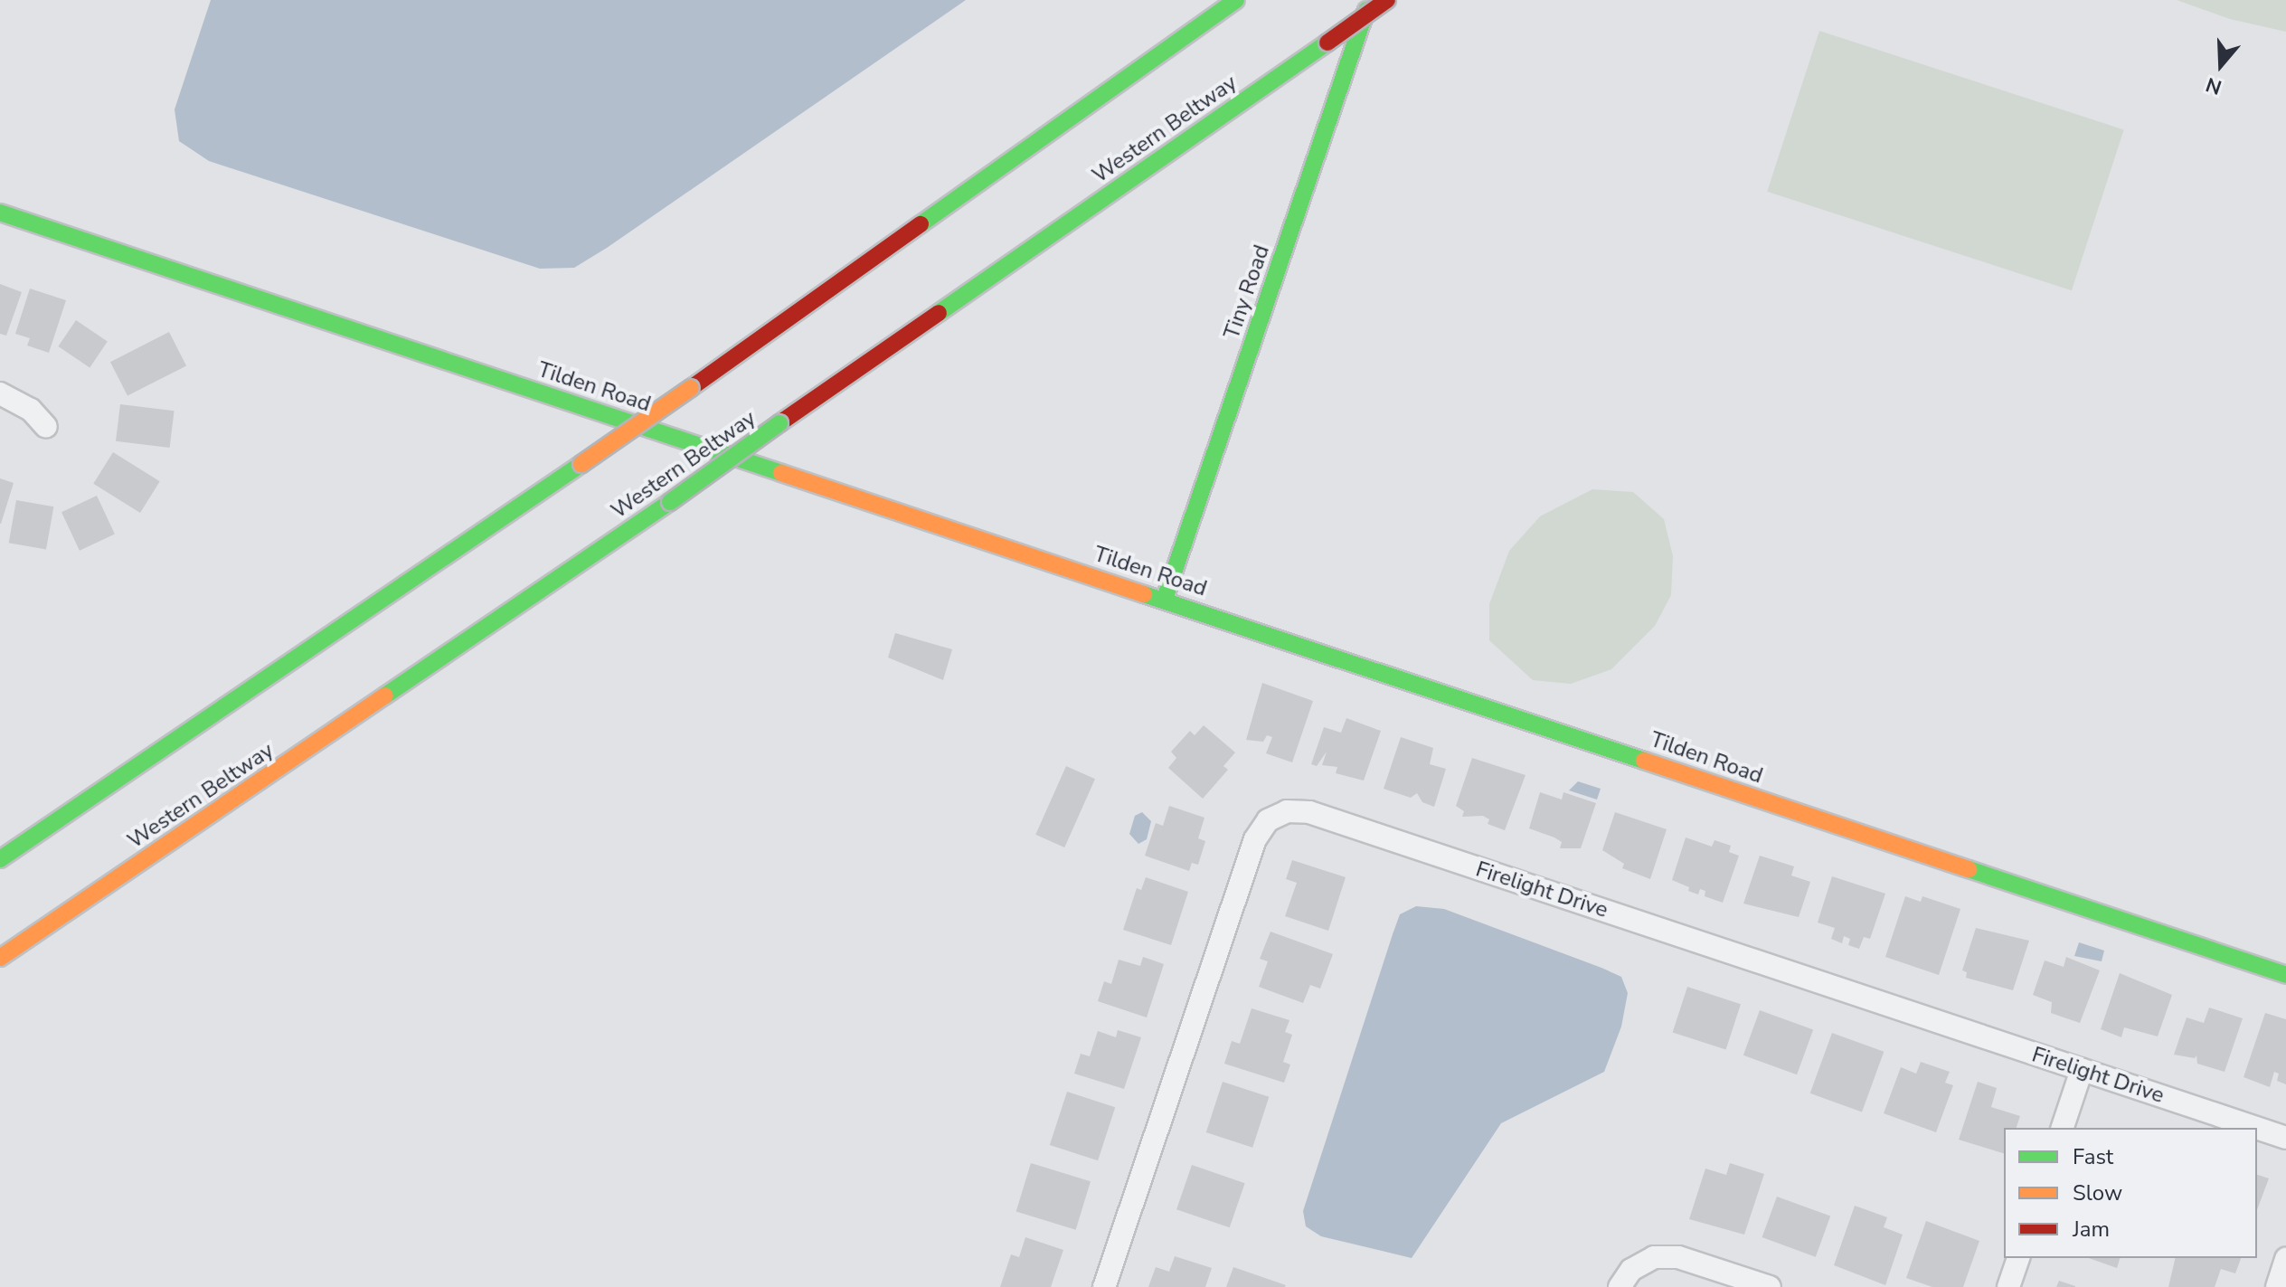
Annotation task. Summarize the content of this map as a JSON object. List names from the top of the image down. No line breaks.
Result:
{"streets":{"main road":["Western Beltway","Tiny Road","Tilden Road"],"street":["Firelight Drive"]},"crossings":[["Tiny Road","Tilden Road"]],"legend":["Fast","Slow","Jam"],"north":"bottom"}
